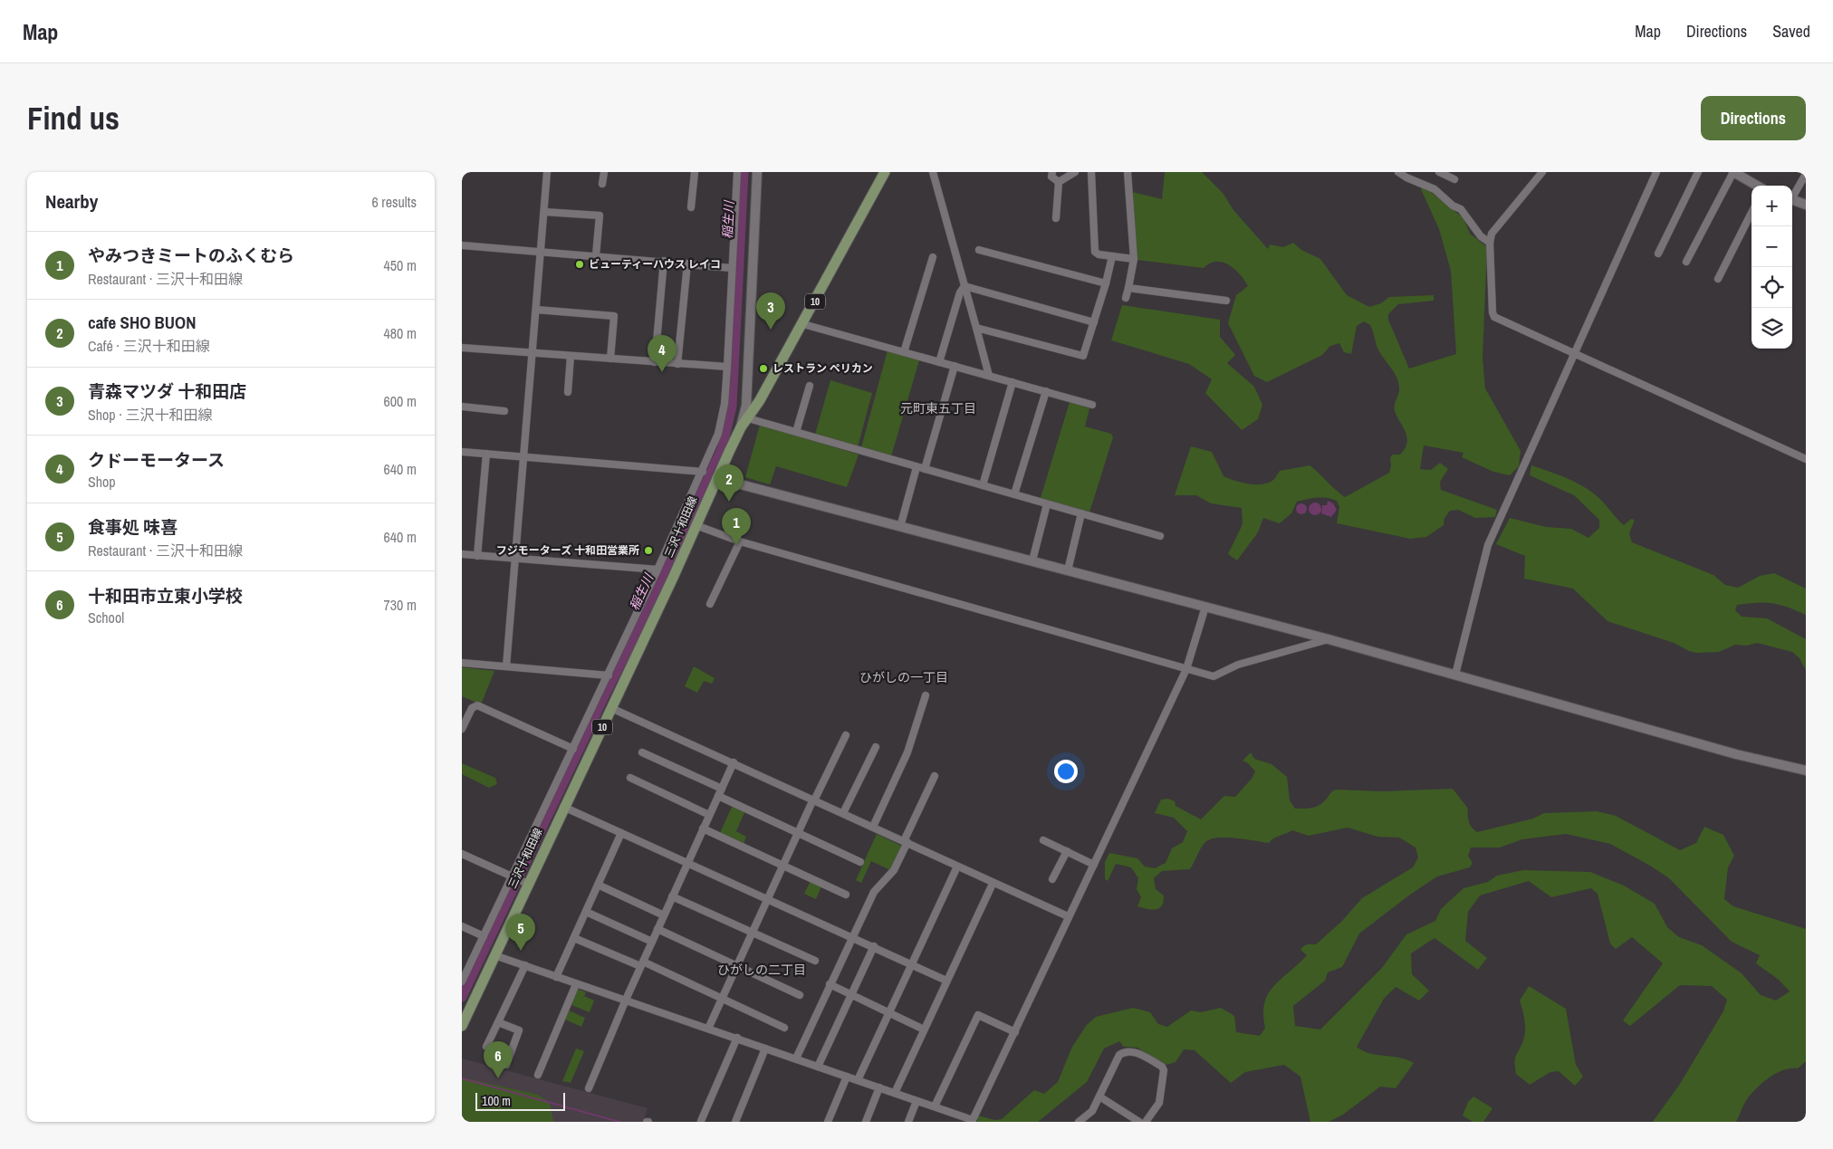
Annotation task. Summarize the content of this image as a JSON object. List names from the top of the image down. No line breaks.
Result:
{"streets":{"main road":["10","三沢十和田線"]},"crossings":[["10","三沢十和田線"]],"districts":["元町東五丁目","ひがしの一丁目","ひがしの二丁目"],"water":["稲生川"],"places":["ビューティーハウス レイコ","レストラン ペリカン","フジモーターズ 十和田営業所"],"scale_bar":"100 m","page":{"header":"Map","nav":["Map","Directions","Saved"],"buttons":"Directions","title":"Find us","heading":["Nearby","6 results"],"map_buttons":["+","−"],"list":[{"mark":"1","name":"やみつきミートのふくむら","note":"Restaurant · 三沢十和田線","value":"450 m"},{"mark":"2","name":"cafe SHO BUON","note":"Café · 三沢十和田線","value":"480 m"},{"mark":"3","name":"青森マツダ 十和田店","note":"Shop · 三沢十和田線","value":"600 m"},{"mark":"4","name":"クドーモータース","note":"Shop","value":"640 m"},{"mark":"5","name":"食事処 味喜","note":"Restaurant · 三沢十和田線","value":"640 m"},{"mark":"6","name":"十和田市立東小学校","note":"School","value":"730 m"}],"pins":["3","4","2","1","5","6"],"scale":"100 m"}}
